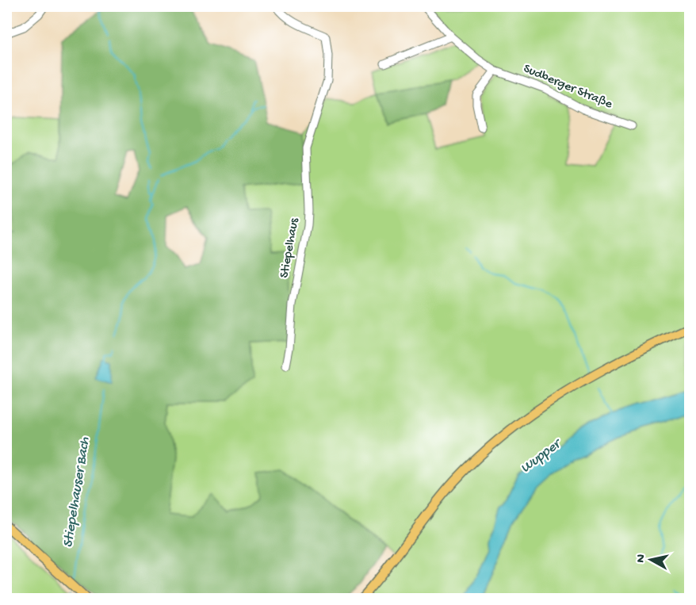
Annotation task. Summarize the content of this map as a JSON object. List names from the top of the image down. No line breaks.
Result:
{"streets":{"street":["Sudberger Straße","Stiepelhaus"]},"water":["Wupper","Stiepelhauser Bach"],"north":"left"}
